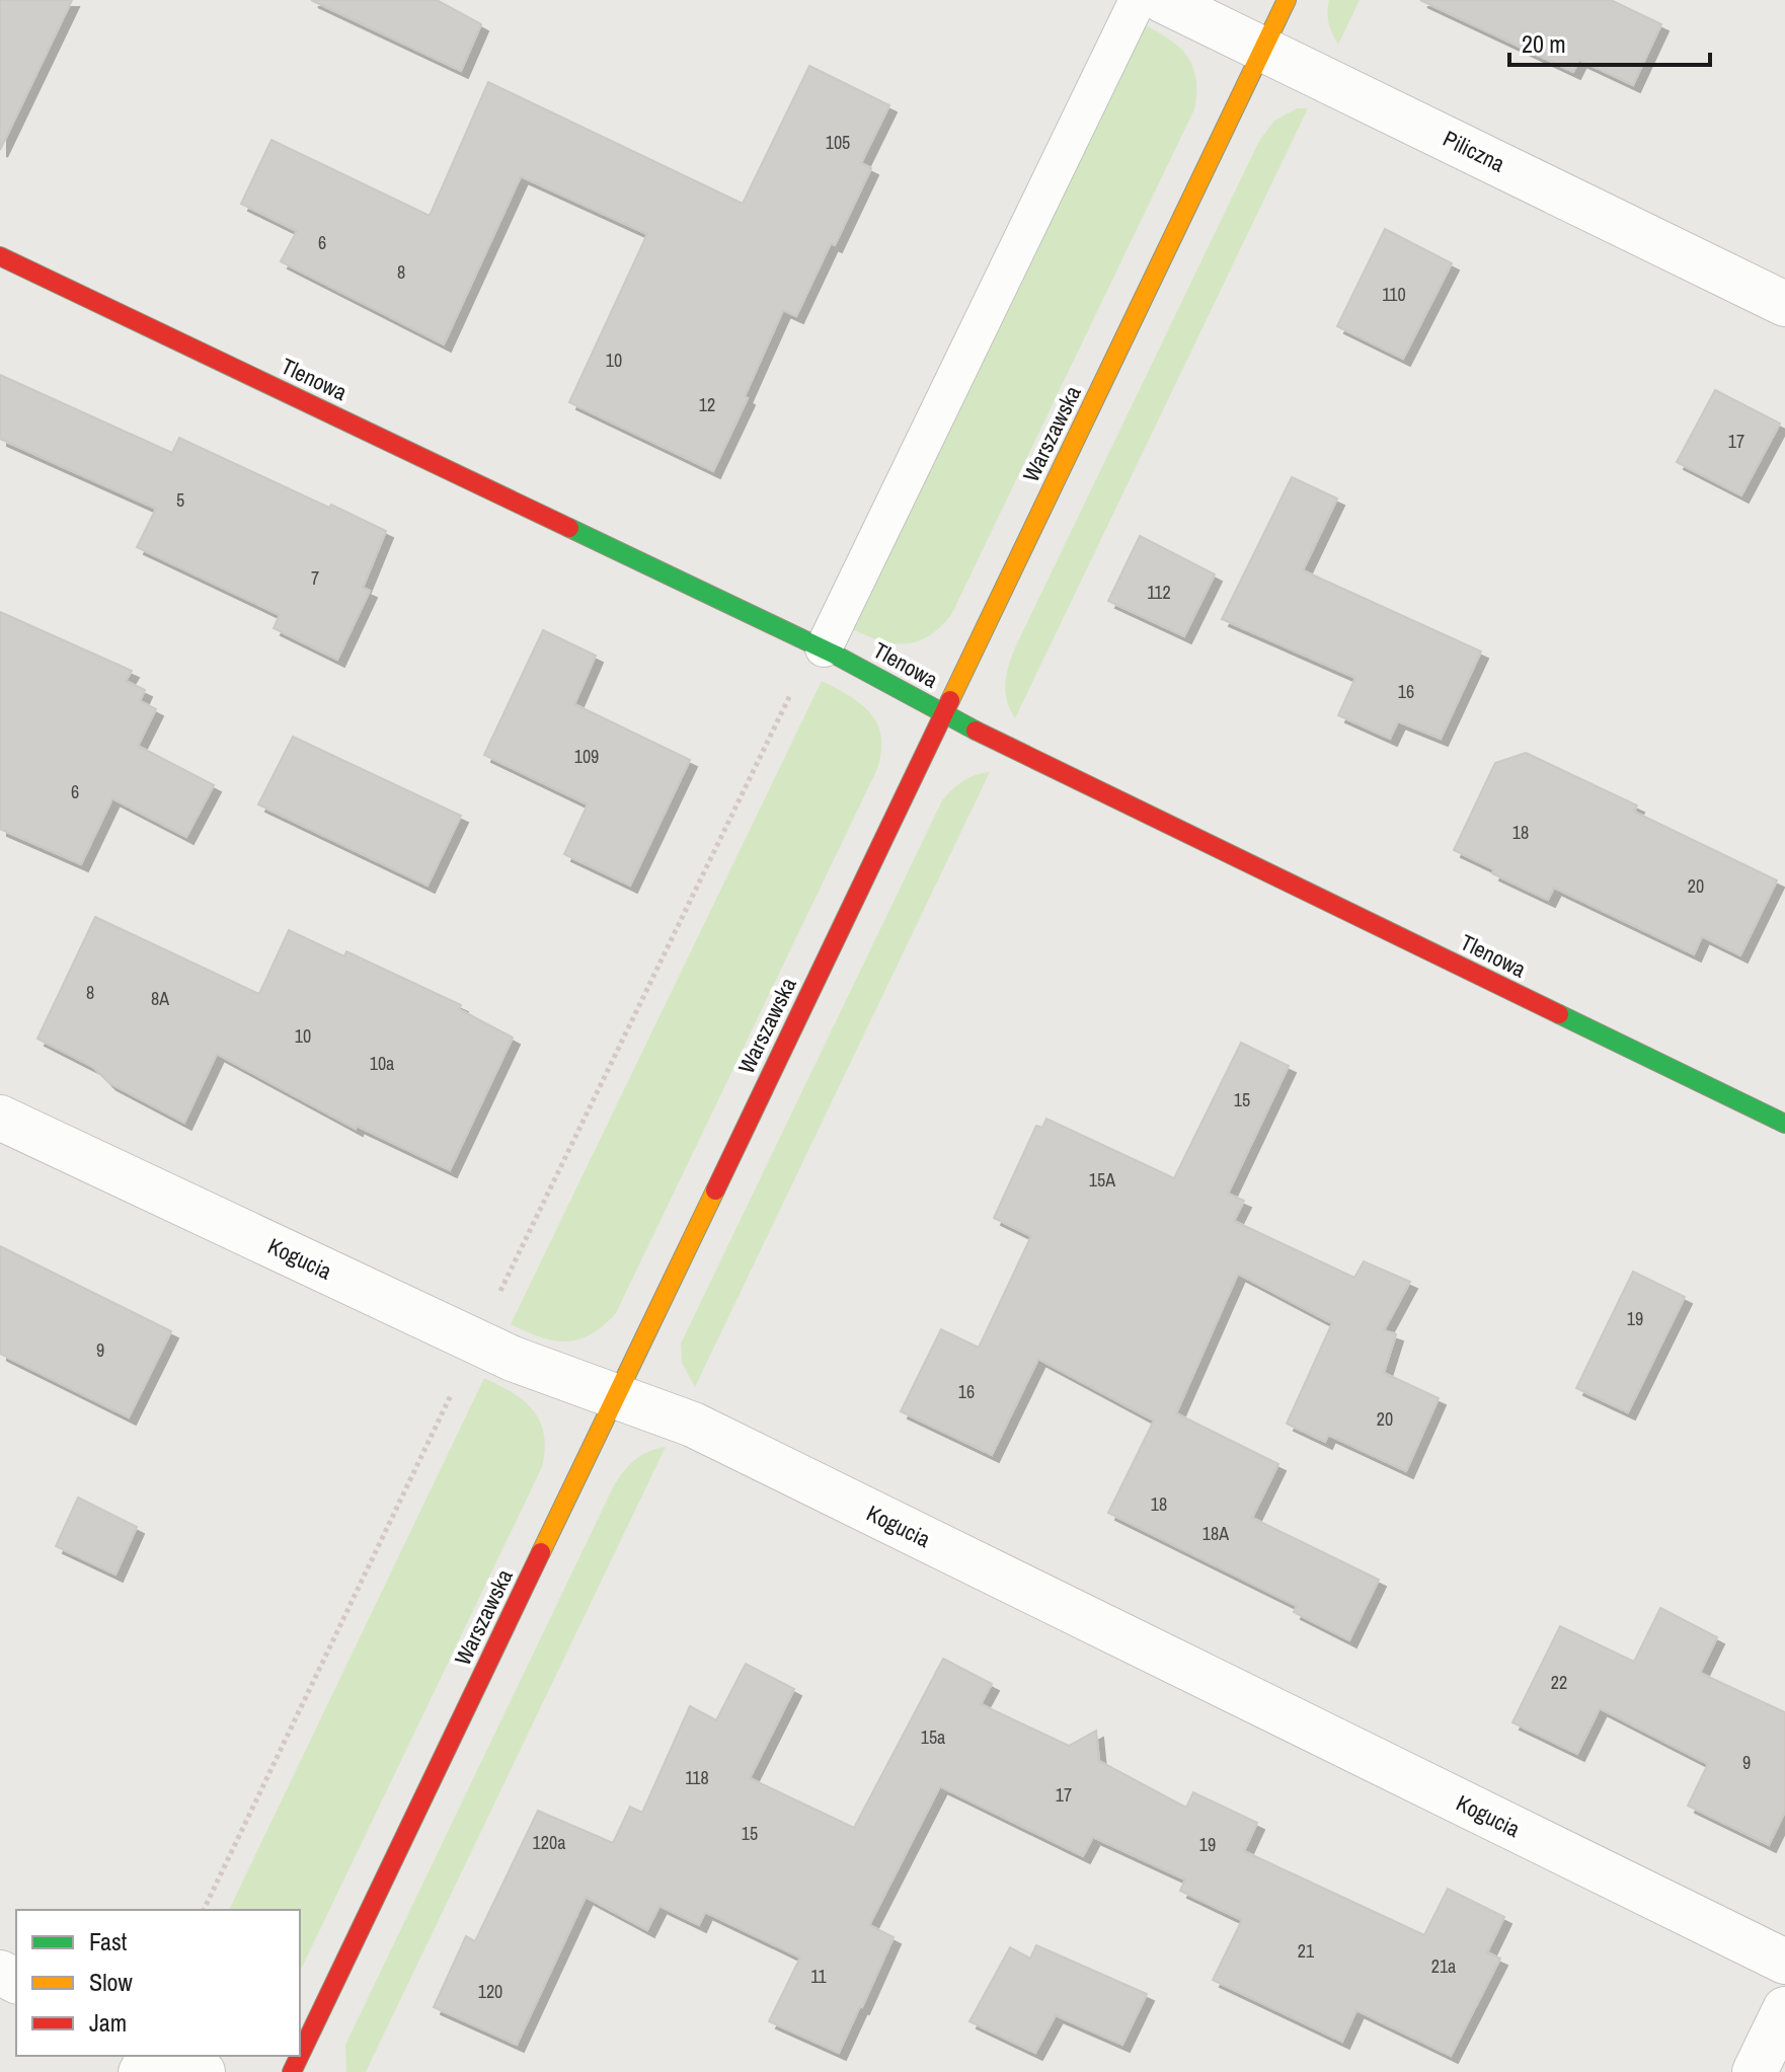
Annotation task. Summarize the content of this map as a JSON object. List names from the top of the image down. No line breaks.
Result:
{"streets":{"street":["Piliczna","Tlenowa","Warszawska","Kogucia"]},"crossings":[["Piliczna","Warszawska"],["Tlenowa","Warszawska"],["Warszawska","Kogucia"]],"house_numbers":["105","6","8","110","10","12","17","5","7","112","16","109","6","18","20","8","8A","10","10a","15","15A","19","9","16","20","18","18A","22","15a","9","118","17","15","120a","19","21","21a","11","120"],"legend":["Fast","Slow","Jam"],"scale_bar":"20 m"}
